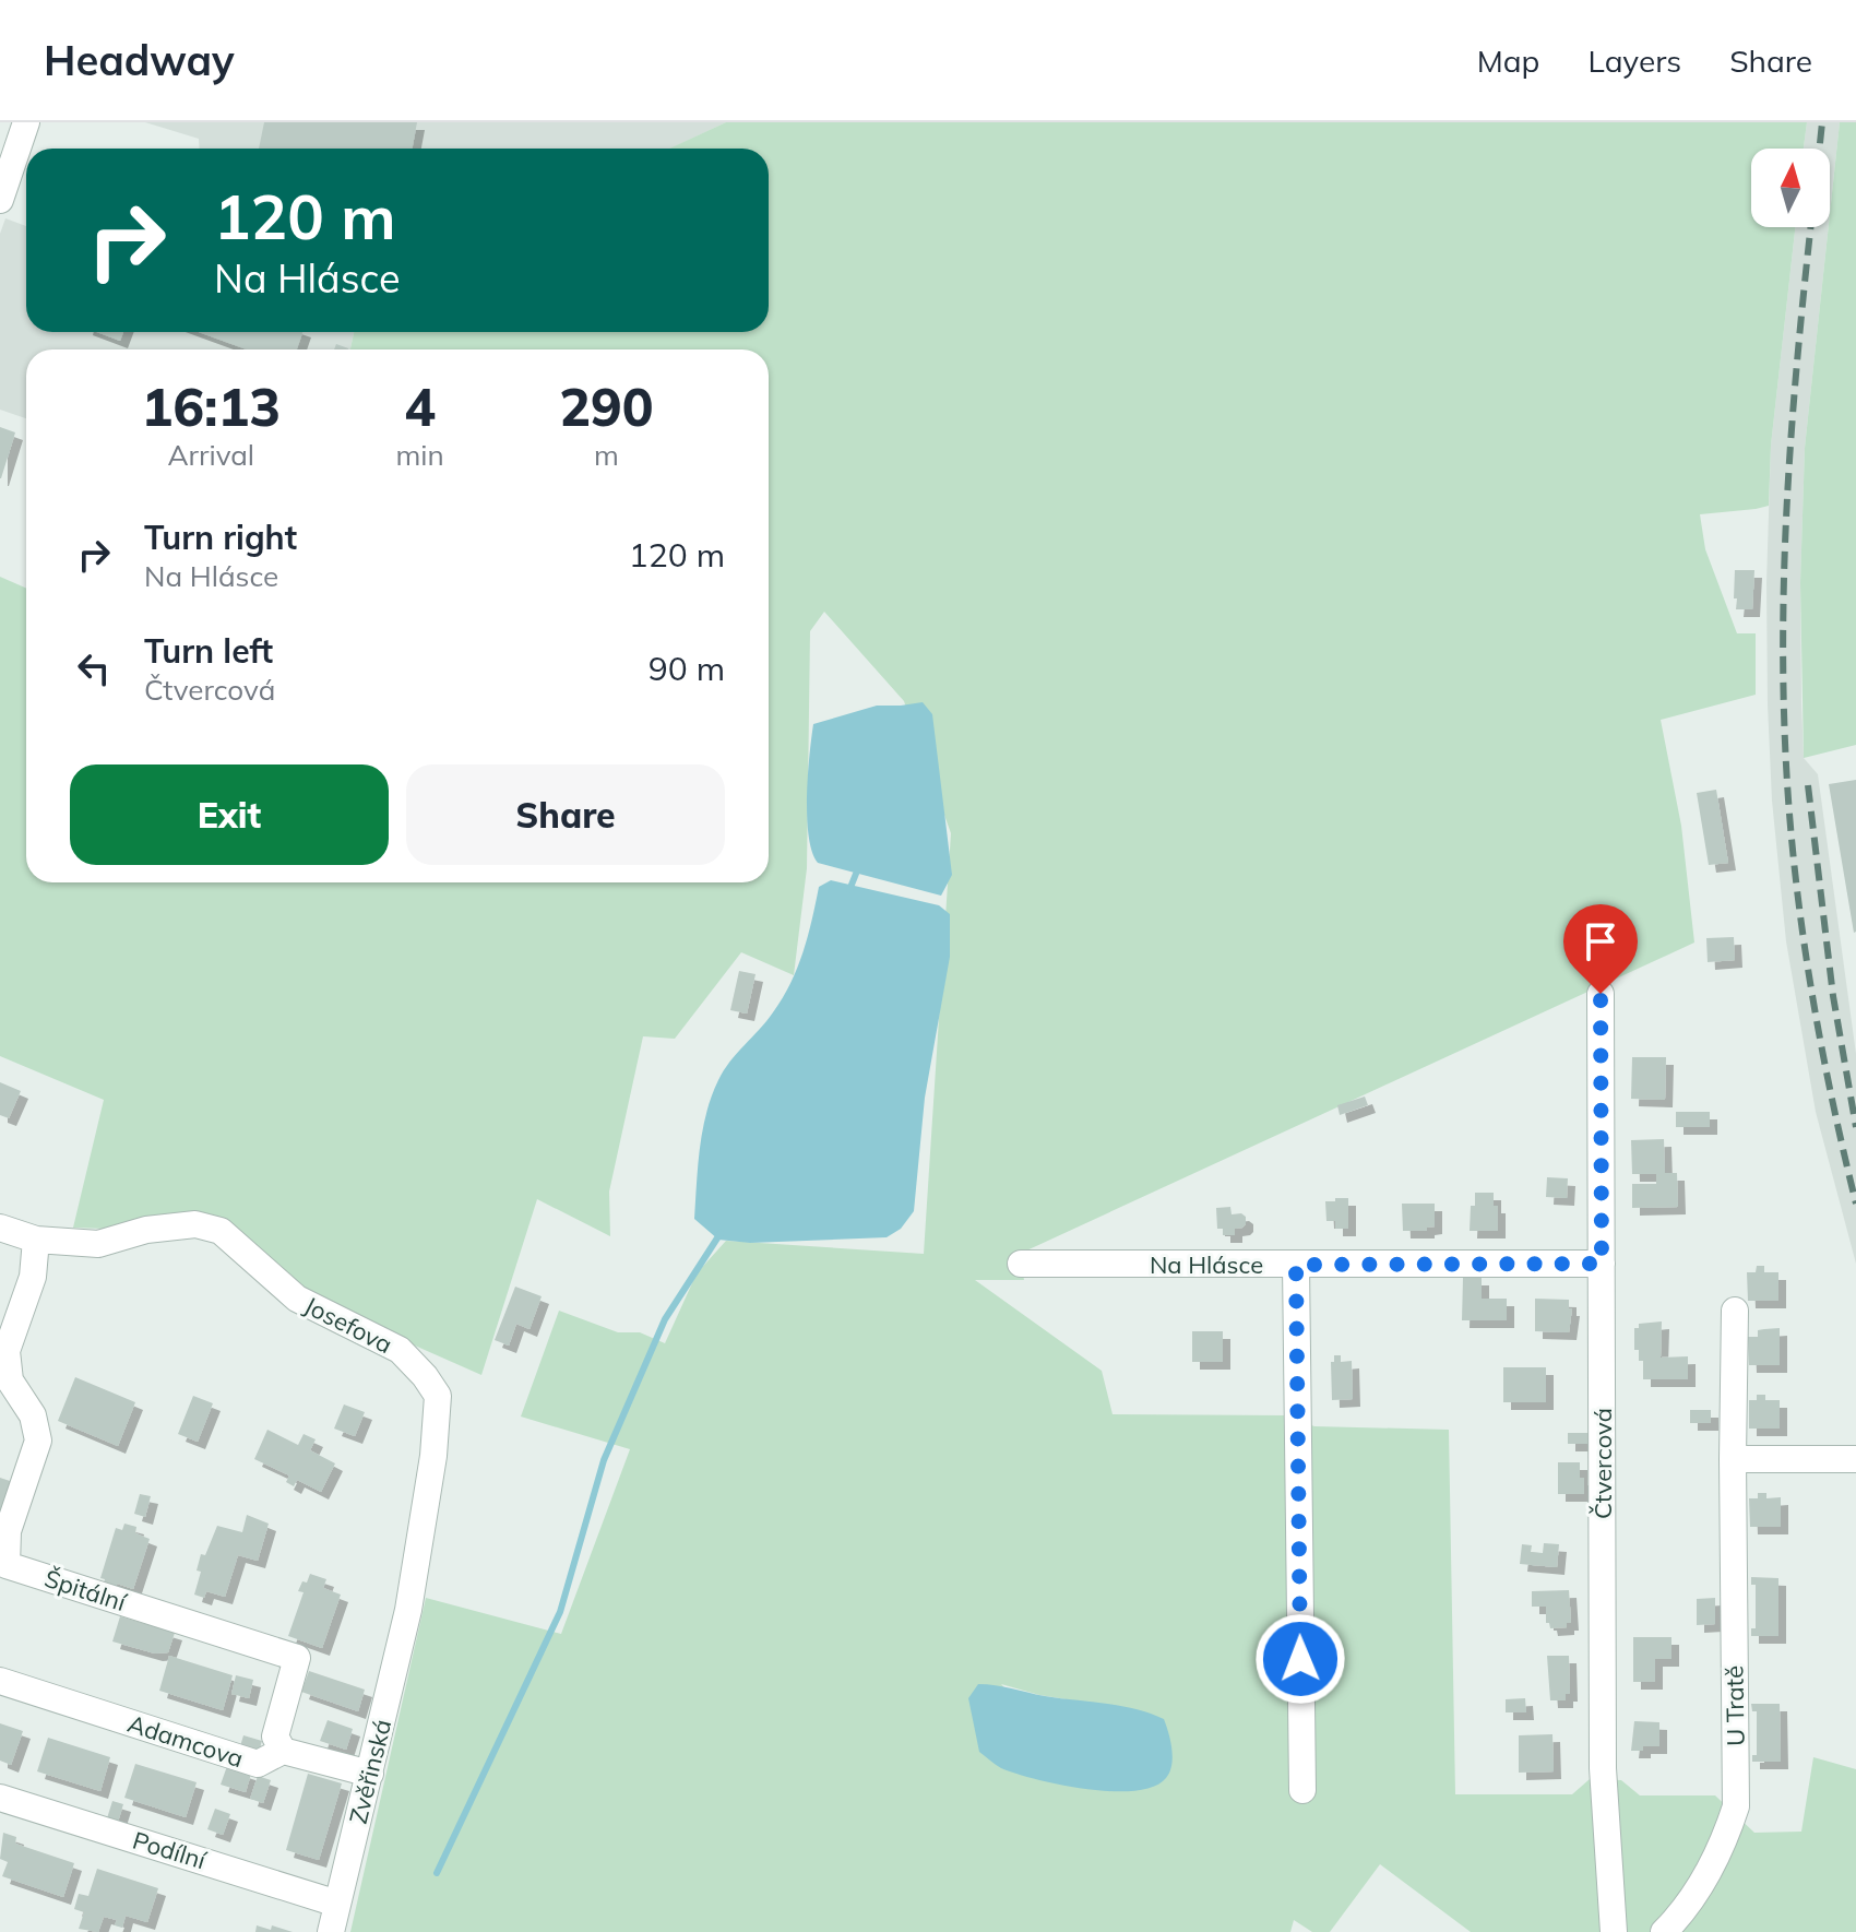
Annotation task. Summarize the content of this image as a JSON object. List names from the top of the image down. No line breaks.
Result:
{"streets":{"street":["Na Hlásce","Josefova","Čtvercová","Špitální","U Tratě","Adamcova","Zvěřinská","Podílní"]},"crossings":[["Na Hlásce","Čtvercová"],["Josefova","Špitální"],["Josefova","Zvěřinská"],["Špitální","Adamcova"],["Adamcova","Zvěřinská"],["Zvěřinská","Podílní"]],"north":"top","page":{"header":"Headway","nav":["Map","Layers","Share"],"turn":["120 m","Na Hlásce"],"eta":["16:13","Arrival","4","min","290","m"],"list":[{"name":"Turn right","note":"Na Hlásce","value":"120 m"},{"name":"Turn left","note":"Čtvercová","value":"90 m"}],"buttons":["Exit","Share"]}}
